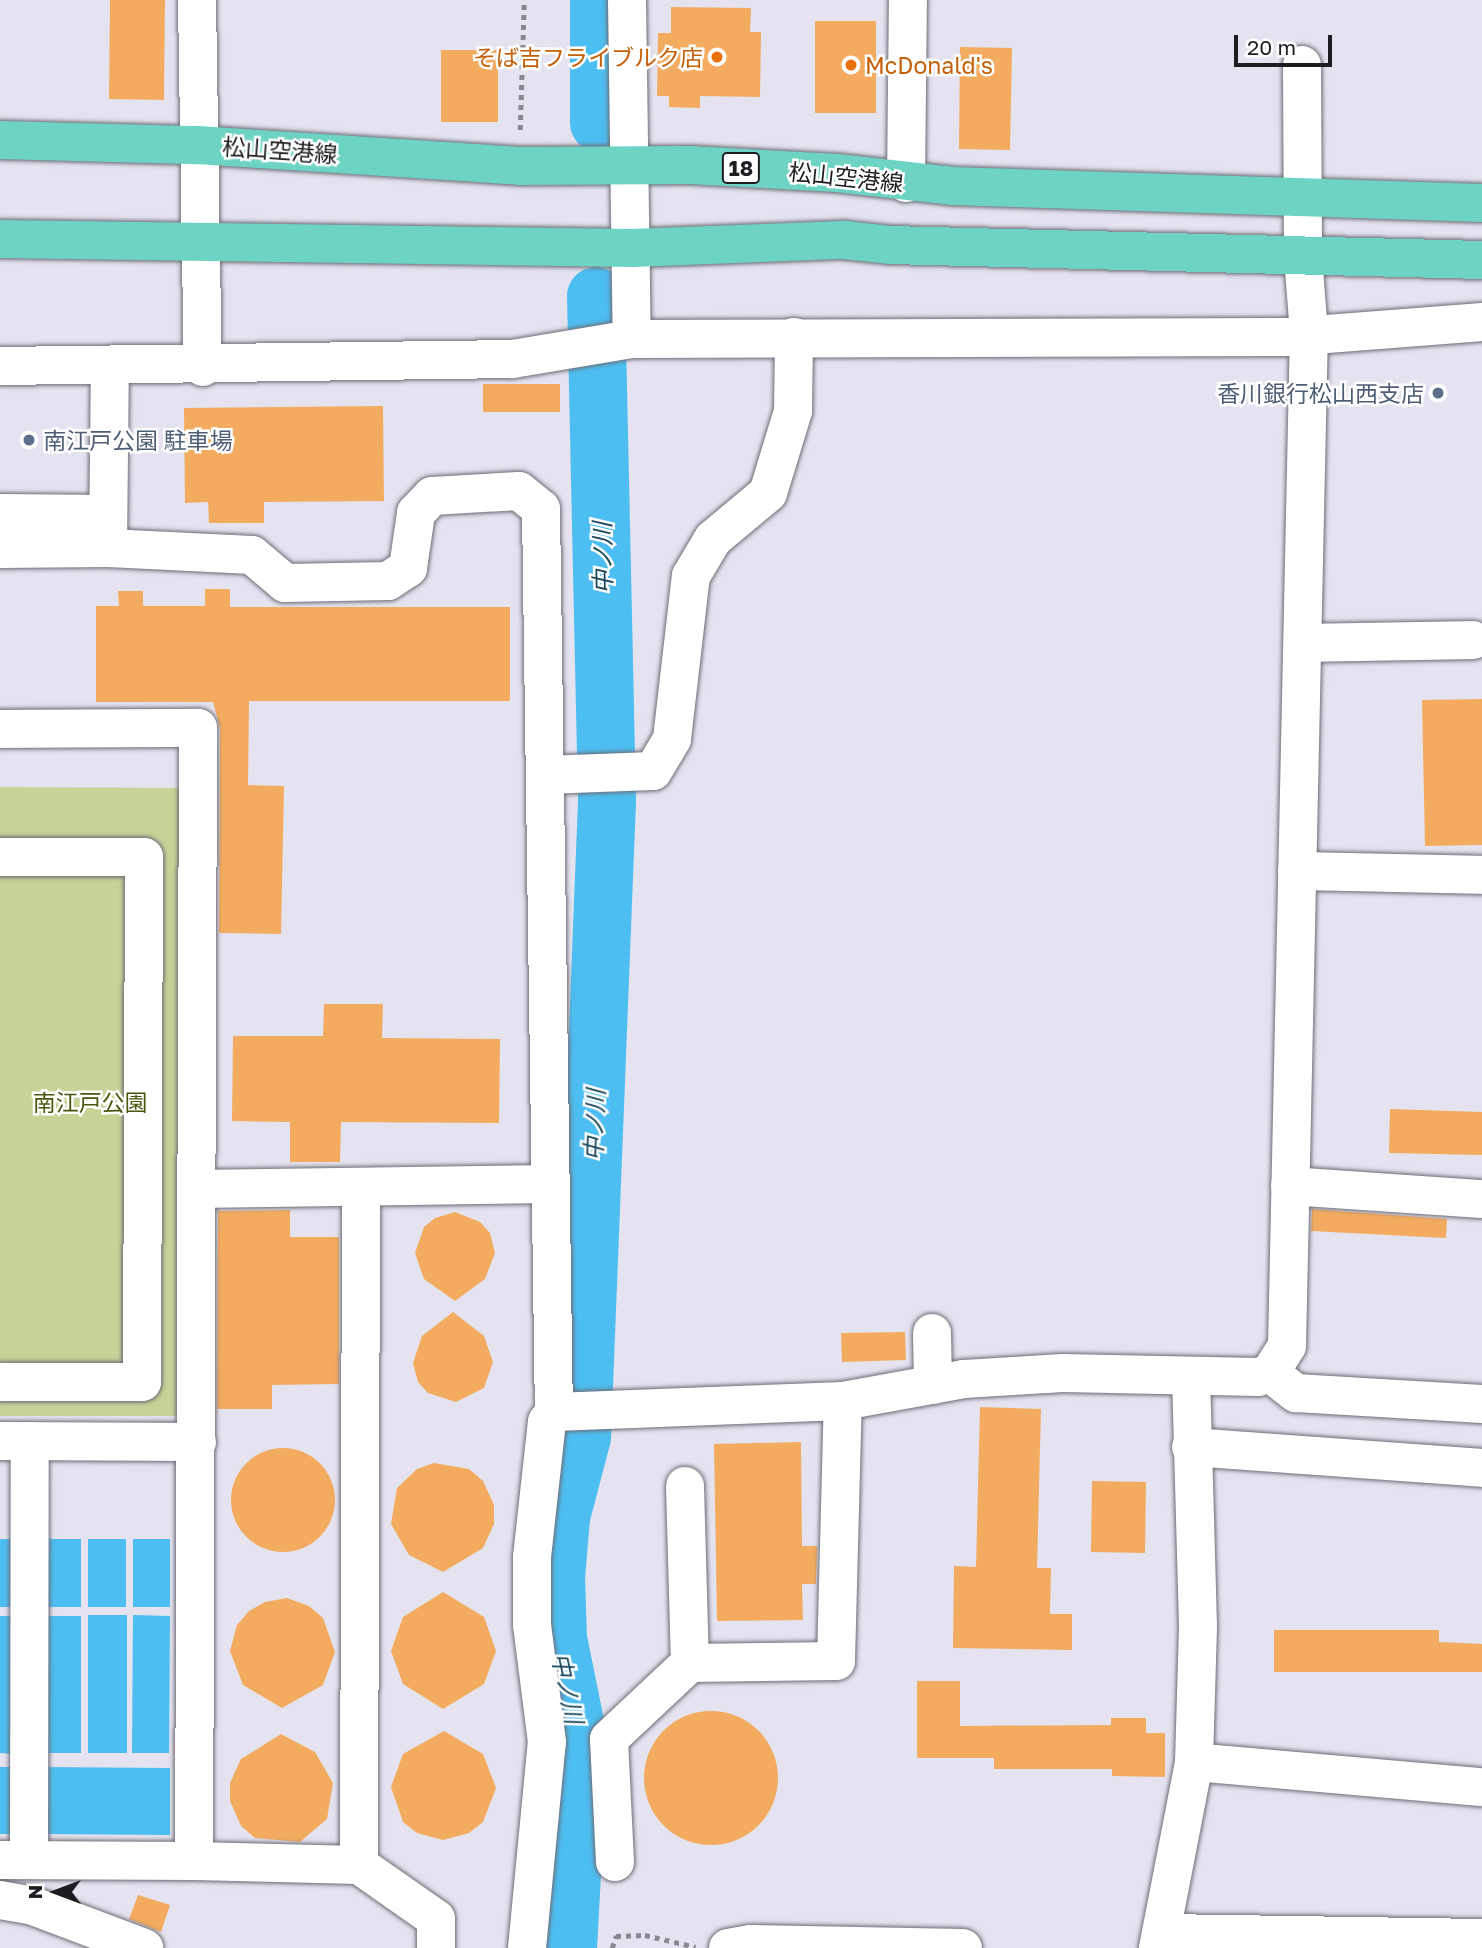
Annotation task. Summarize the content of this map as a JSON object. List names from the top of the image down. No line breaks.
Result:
{"streets":{"main road":["松山空港線","18"]},"water":["中ノ川"],"parks":["南江戸公園"],"places":["そば吉フライブルク店","McDonald's","香川銀行松山西支店","南江戸公園 駐車場"],"scale_bar":"20 m","north":"left"}
